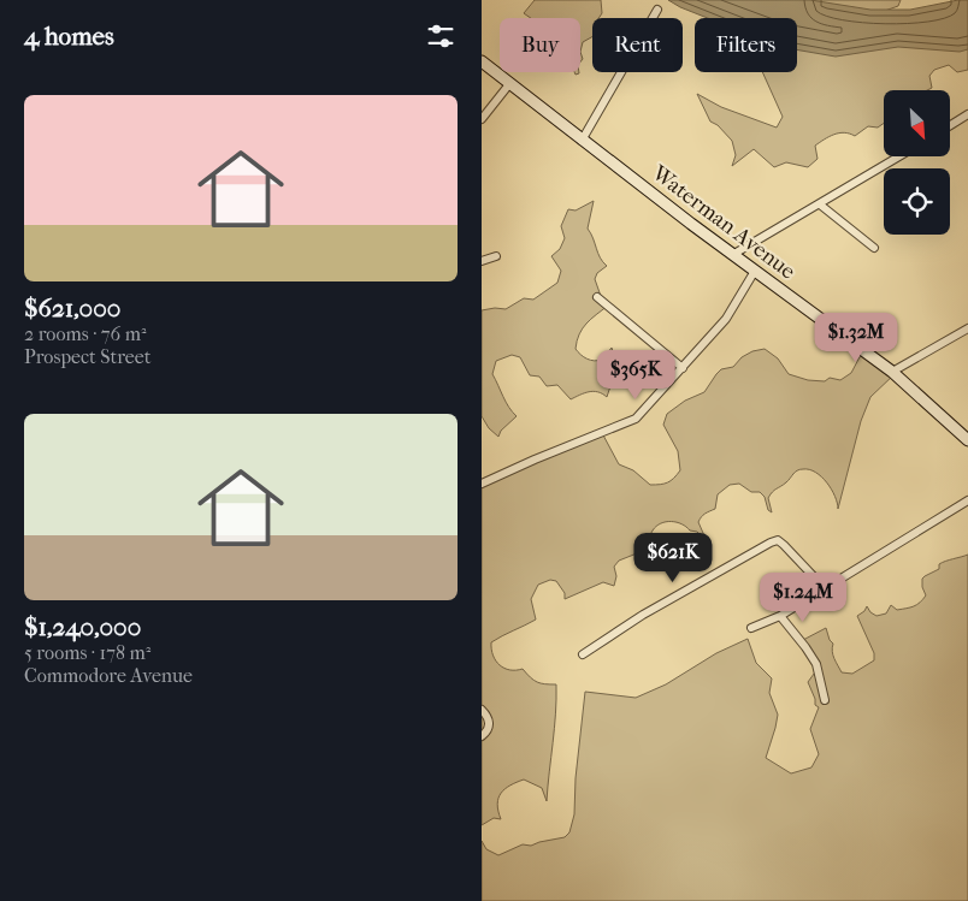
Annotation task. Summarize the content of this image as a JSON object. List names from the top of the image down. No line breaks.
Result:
{"streets":{"main road":["Waterman Avenue"]},"north":"bottom right","page":{"heading":"4 homes","chip":["Buy","Rent","Filters"],"list":[{"name":"$621,000","note":"2 rooms · 76 m² · Prospect Street"},{"name":"$1,240,000","note":"5 rooms · 178 m² · Commodore Avenue"}],"price":["$1.32M","$365K","$621K","$1.24M"]}}
